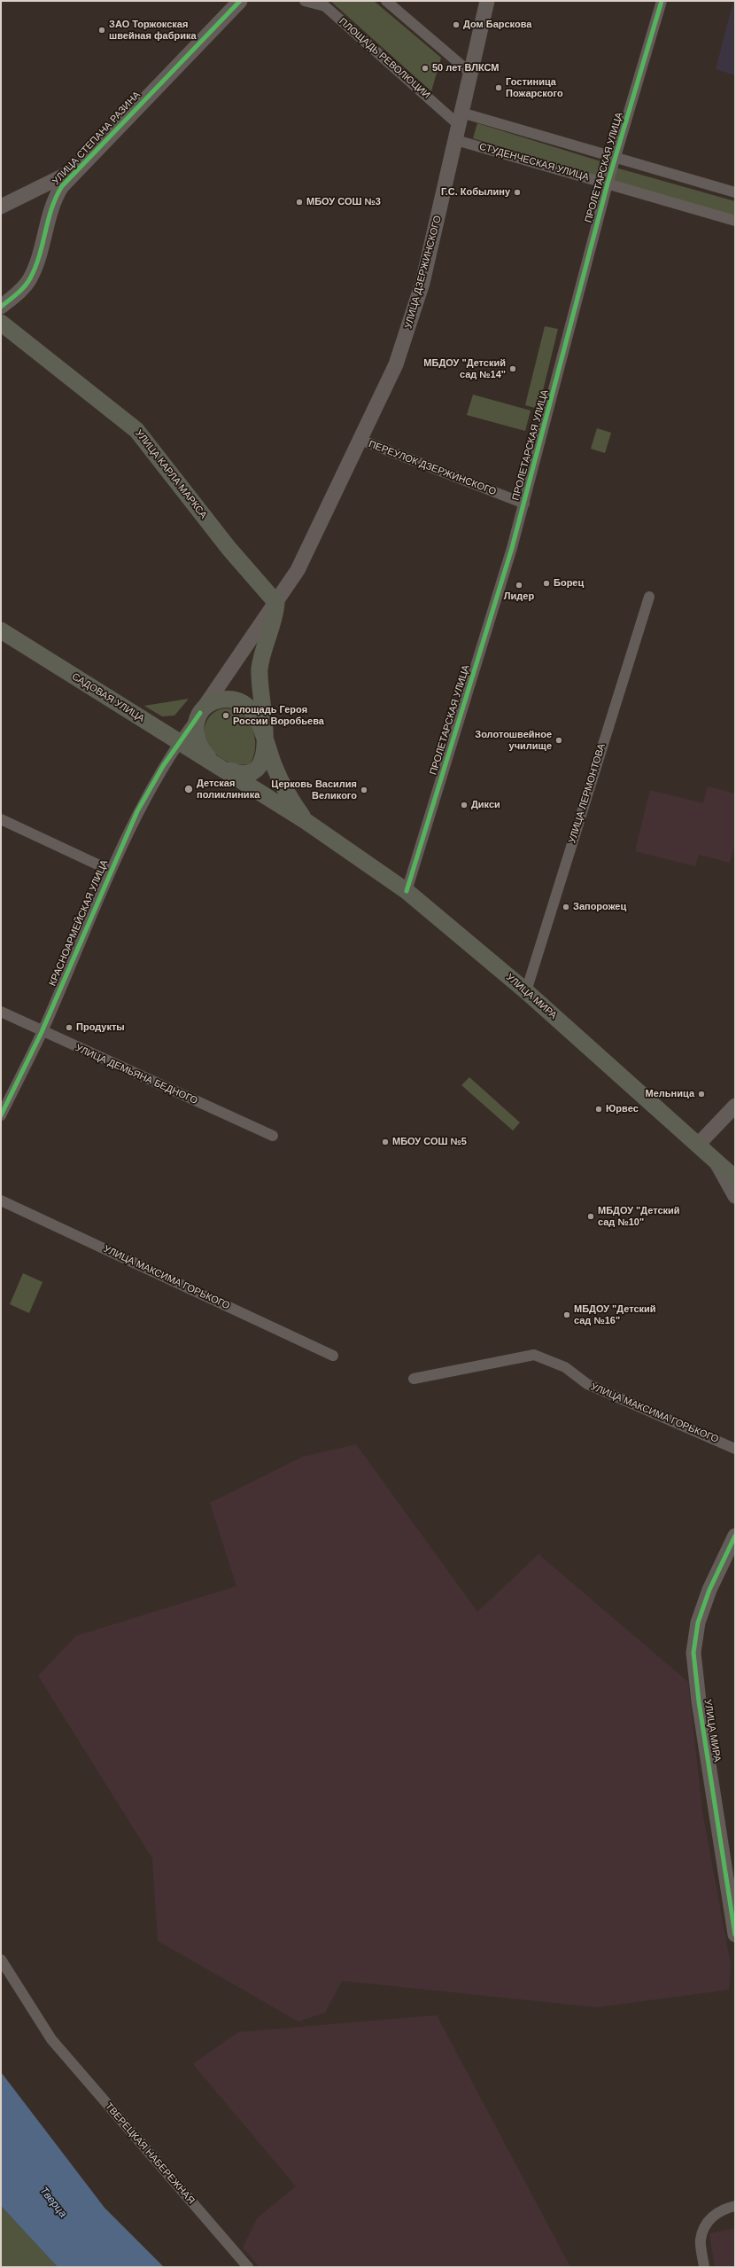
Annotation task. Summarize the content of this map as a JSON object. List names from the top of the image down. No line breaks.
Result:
{"streets":{"main road":["УЛИЦА КАРЛА МАРКСА","САДОВАЯ УЛИЦА","УЛИЦА МИРА"],"street":["ПЛОЩАДЬ РЕВОЛЮЦИИ","УЛИЦА СТЕПАНА РАЗИНА","СТУДЕНЧЕСКАЯ УЛИЦА","ПРОЛЕТАРСКАЯ УЛИЦА","УЛИЦА ДЗЕРЖИНСКОГО","ПЕРЕУЛОК ДЗЕРЖИНСКОГО","УЛИЦА ЛЕРМОНТОВА","КРАСНОАРМЕЙСКАЯ УЛИЦА","УЛИЦА ДЕМЬЯНА БЕДНОГО","УЛИЦА МАКСИМА ГОРЬКОГО","ТВЕРЕЦКАЯ НАБЕРЕЖНАЯ"]},"crossings":[["ПЛОЩАДЬ РЕВОЛЮЦИИ","УЛИЦА ДЗЕРЖИНСКОГО"],["СТУДЕНЧЕСКАЯ УЛИЦА","ПРОЛЕТАРСКАЯ УЛИЦА"],["СТУДЕНЧЕСКАЯ УЛИЦА","УЛИЦА ДЗЕРЖИНСКОГО"],["ПРОЛЕТАРСКАЯ УЛИЦА","ПЕРЕУЛОК ДЗЕРЖИНСКОГО"],["ПРОЛЕТАРСКАЯ УЛИЦА","УЛИЦА МИРА"],["УЛИЦА ДЗЕРЖИНСКОГО","ПЕРЕУЛОК ДЗЕРЖИНСКОГО"],["УЛИЦА ДЗЕРЖИНСКОГО","УЛИЦА КАРЛА МАРКСА"],["УЛИЦА ДЗЕРЖИНСКОГО","САДОВАЯ УЛИЦА"],["УЛИЦА ДЗЕРЖИНСКОГО","КРАСНОАРМЕЙСКАЯ УЛИЦА"],["УЛИЦА ДЗЕРЖИНСКОГО","УЛИЦА МИРА"],["САДОВАЯ УЛИЦА","КРАСНОАРМЕЙСКАЯ УЛИЦА"],["САДОВАЯ УЛИЦА","УЛИЦА МИРА"],["УЛИЦА ЛЕРМОНТОВА","УЛИЦА МИРА"],["КРАСНОАРМЕЙСКАЯ УЛИЦА","УЛИЦА МИРА"],["КРАСНОАРМЕЙСКАЯ УЛИЦА","УЛИЦА ДЕМЬЯНА БЕДНОГО"]],"water":["Тверца"],"places":["Дом Барскова","ЗАО Торжокская швейная фабрика","50 лет ВЛКСМ","Гостиница Пожарского","Г.С. Кобылину","МБОУ СОШ №3","МБДОУ \"Детский сад №14\"","Борец","Лидер","площадь Героя России Воробьева","Золотошвейное училище","Детская поликлиника","Церковь Василия Великого","Дикси","Запорожец","Продукты","Мельница","Юрвес","МБОУ СОШ №5","МБДОУ \"Детский сад №10\"","МБДОУ \"Детский сад №16\""]}
